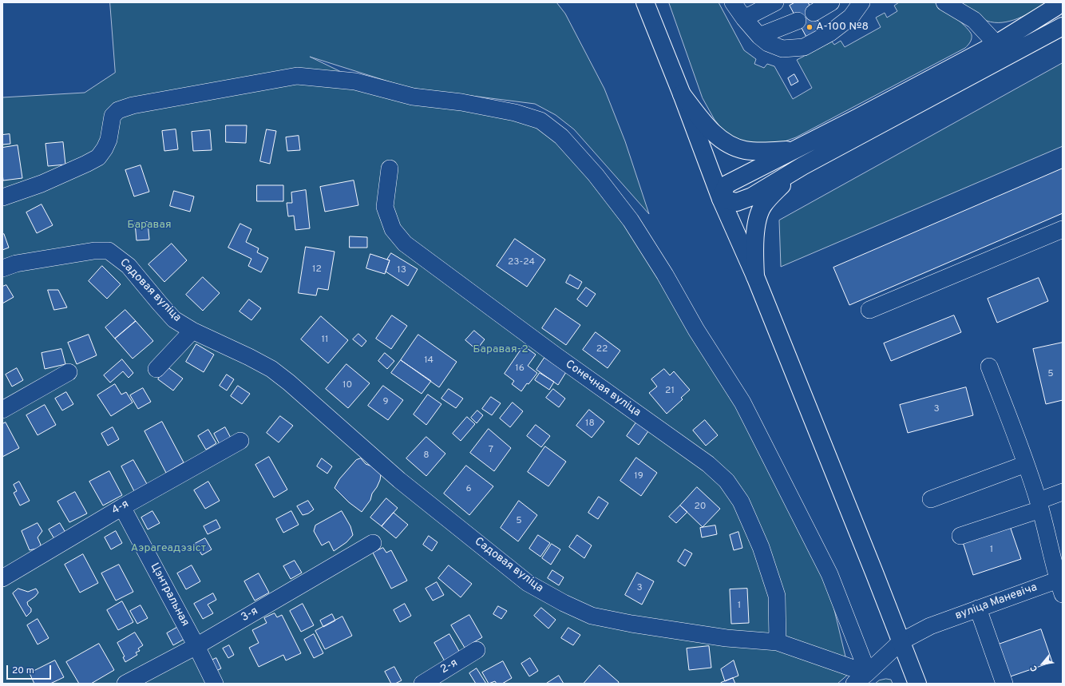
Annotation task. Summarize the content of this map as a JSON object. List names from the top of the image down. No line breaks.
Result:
{"streets":{"street":["Садовая вуліца","Сонечная вуліца","4-я","Цэнтральная","вуліца Маневіча","3-я","2-я"]},"crossings":[["Садовая вуліца","Сонечная вуліца"],["Садовая вуліца","вуліца Маневіча"],["4-я","Цэнтральная"],["Цэнтральная","3-я"]],"parks":["Баравая","Баравая-2","Аэрагеадэзіст"],"places":["А-100 №8"],"house_numbers":["23-24","12","13","11","22","14","16","5","10","21","9","3","18","7","8","19","6","20","5","1","3","1"],"scale_bar":"20 m","north":"bottom left"}
